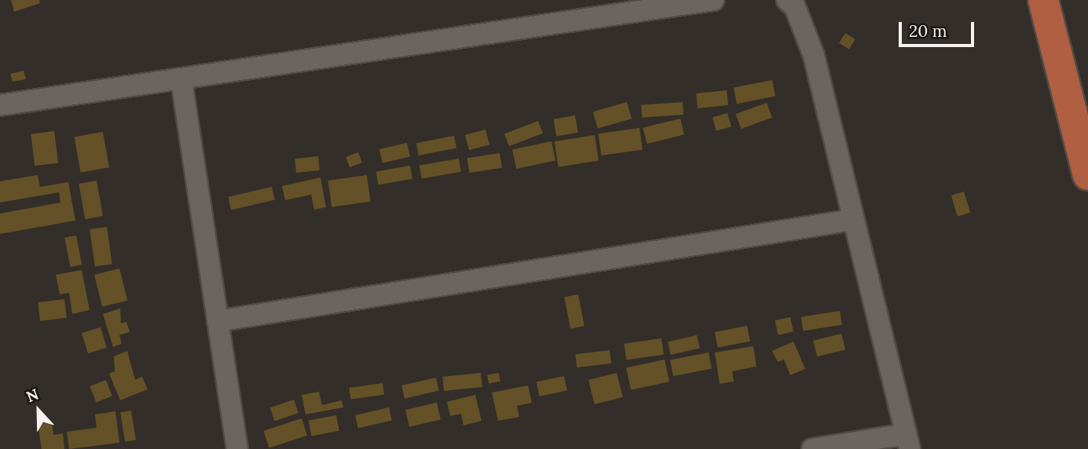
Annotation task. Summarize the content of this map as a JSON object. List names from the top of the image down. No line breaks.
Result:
{"scale_bar":"20 m","north":"top"}
